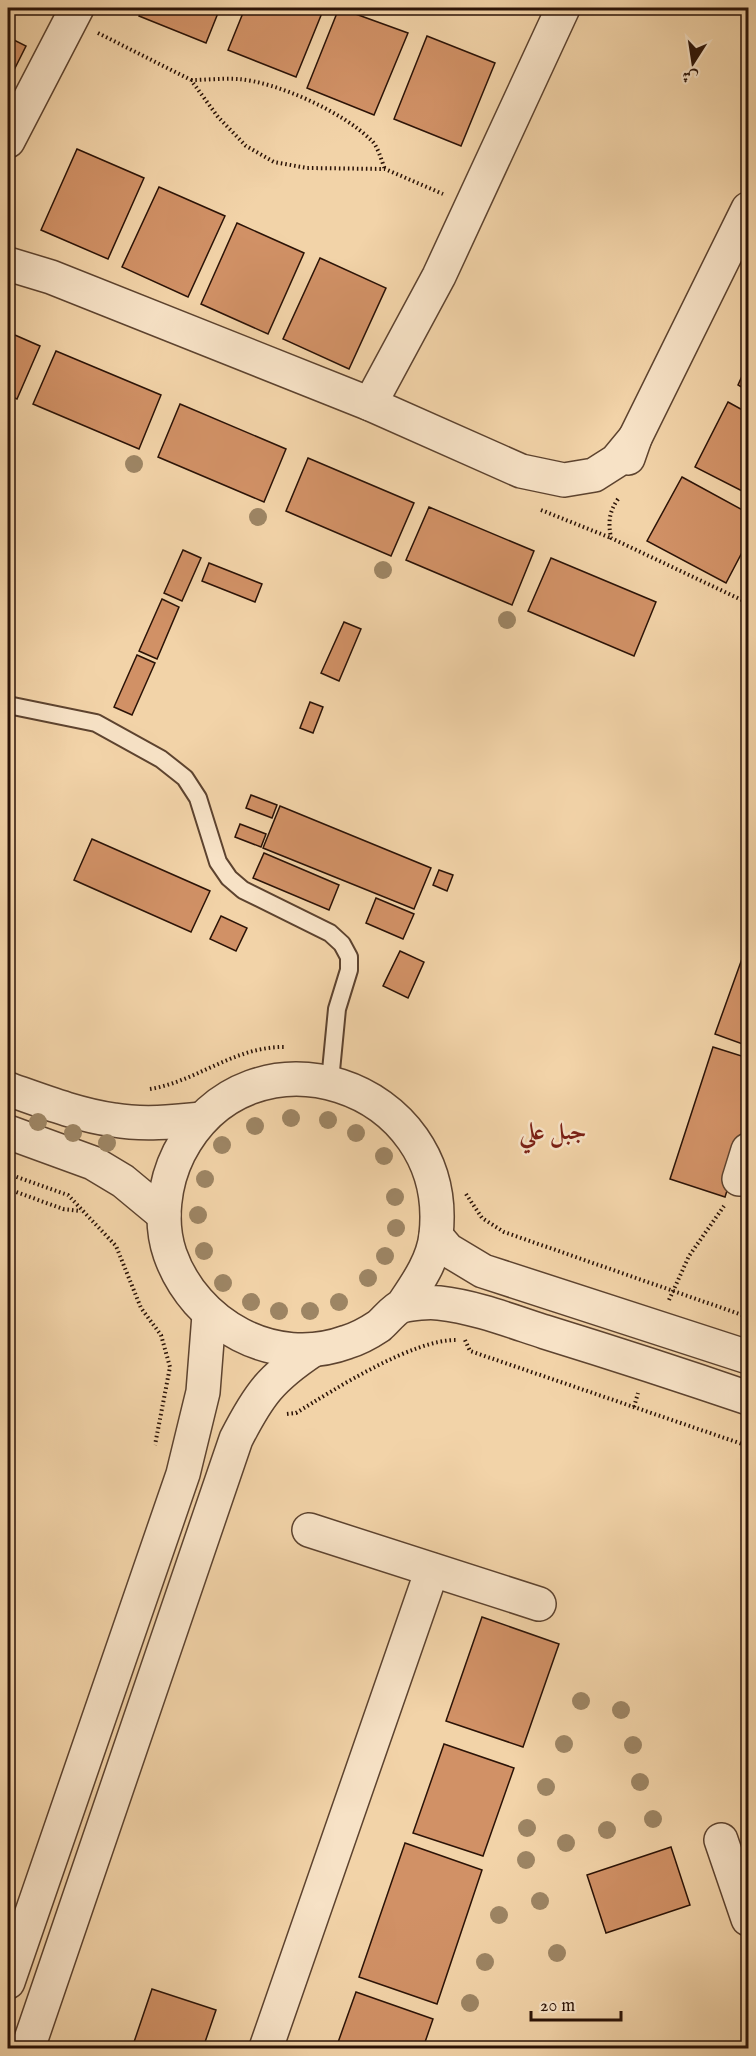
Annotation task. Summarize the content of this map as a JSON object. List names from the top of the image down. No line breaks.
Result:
{"districts":["جبل علي"],"scale_bar":"20 m","north":"bottom"}
